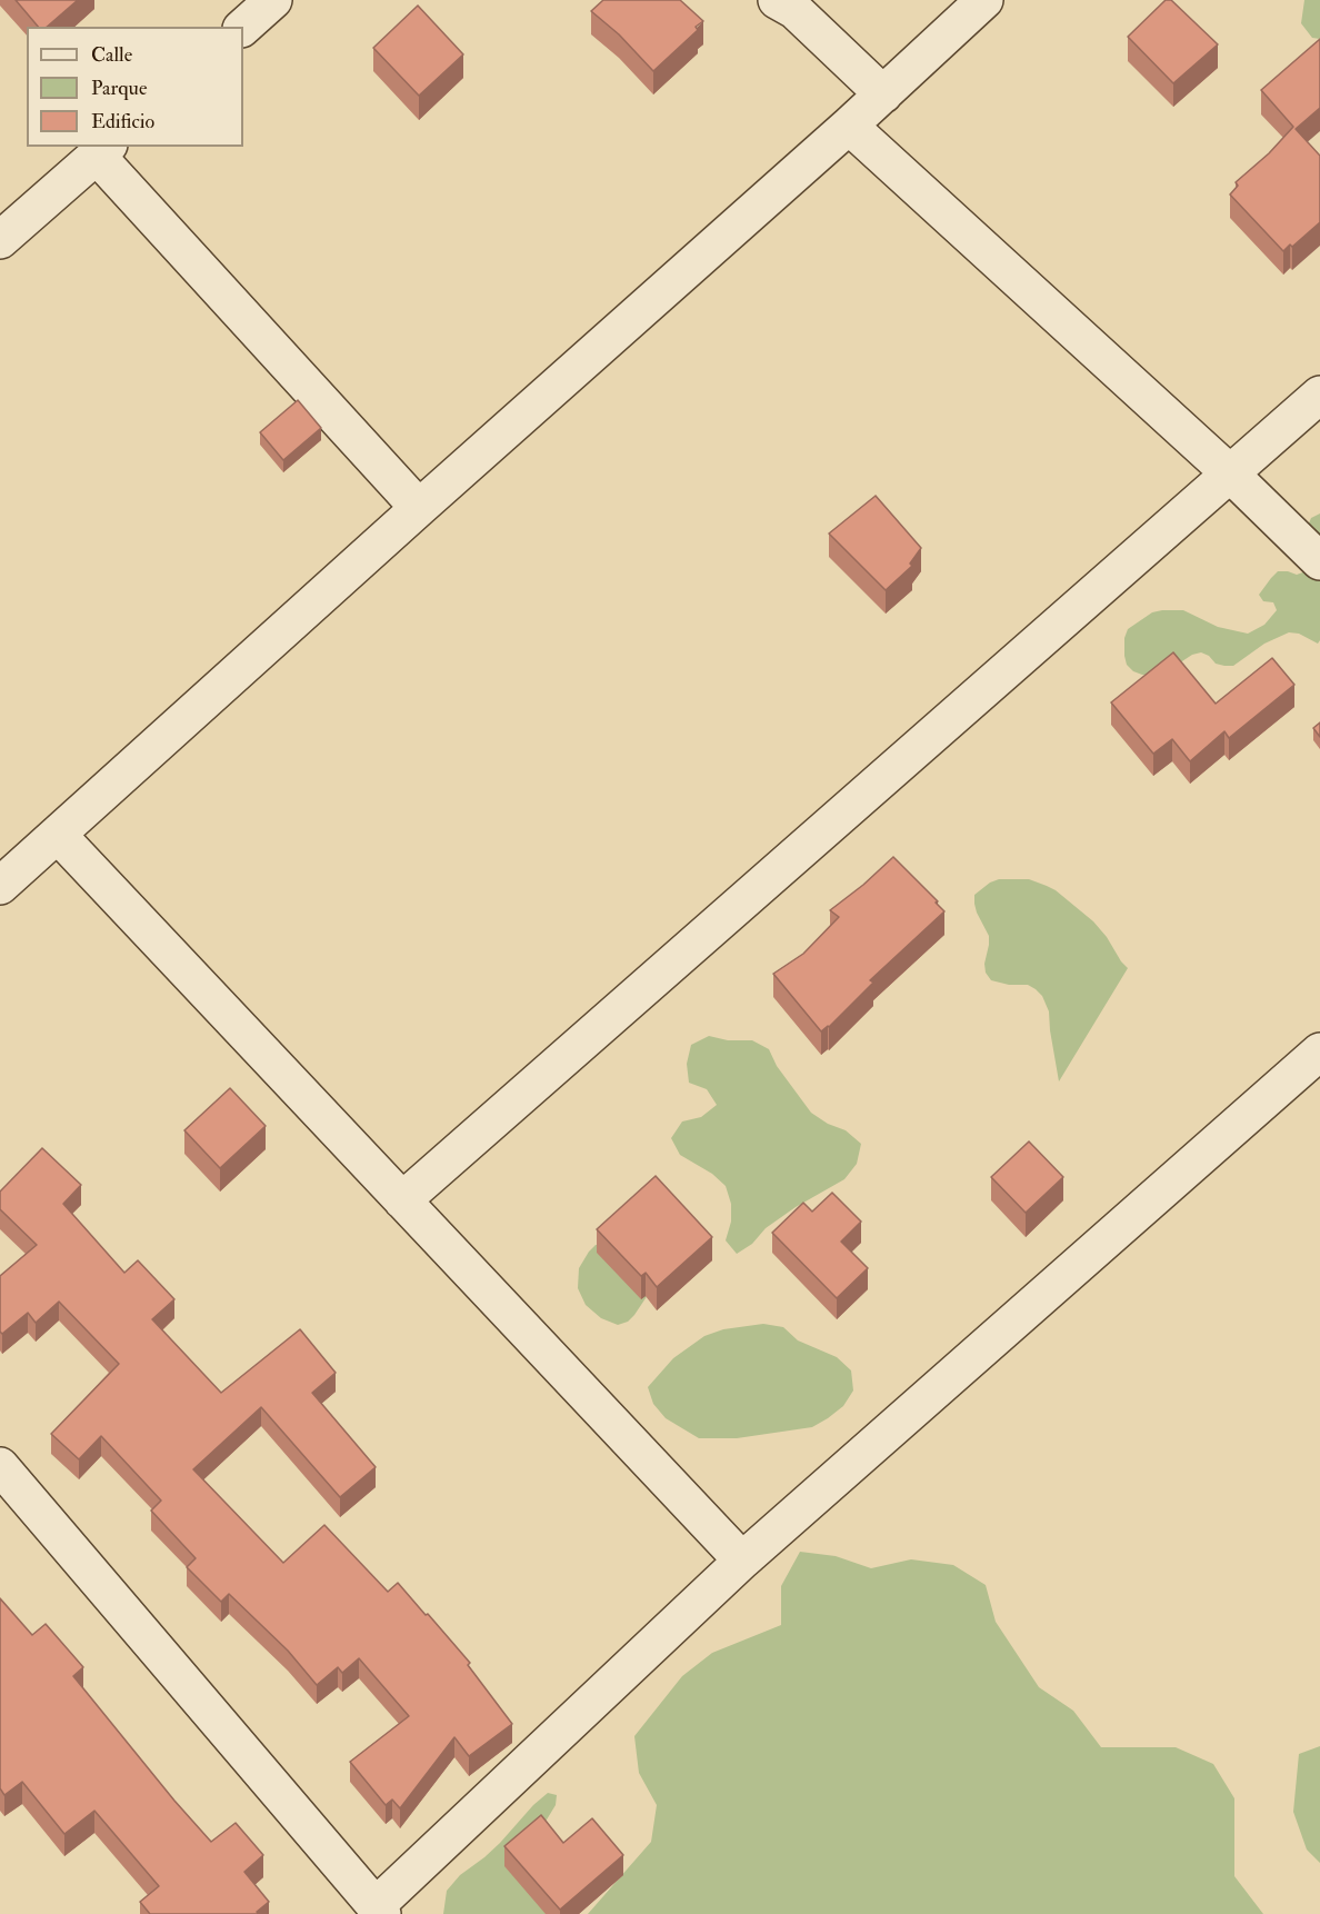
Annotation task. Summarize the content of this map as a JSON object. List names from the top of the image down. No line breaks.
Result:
{"legend":["Calle","Parque","Edificio"]}
